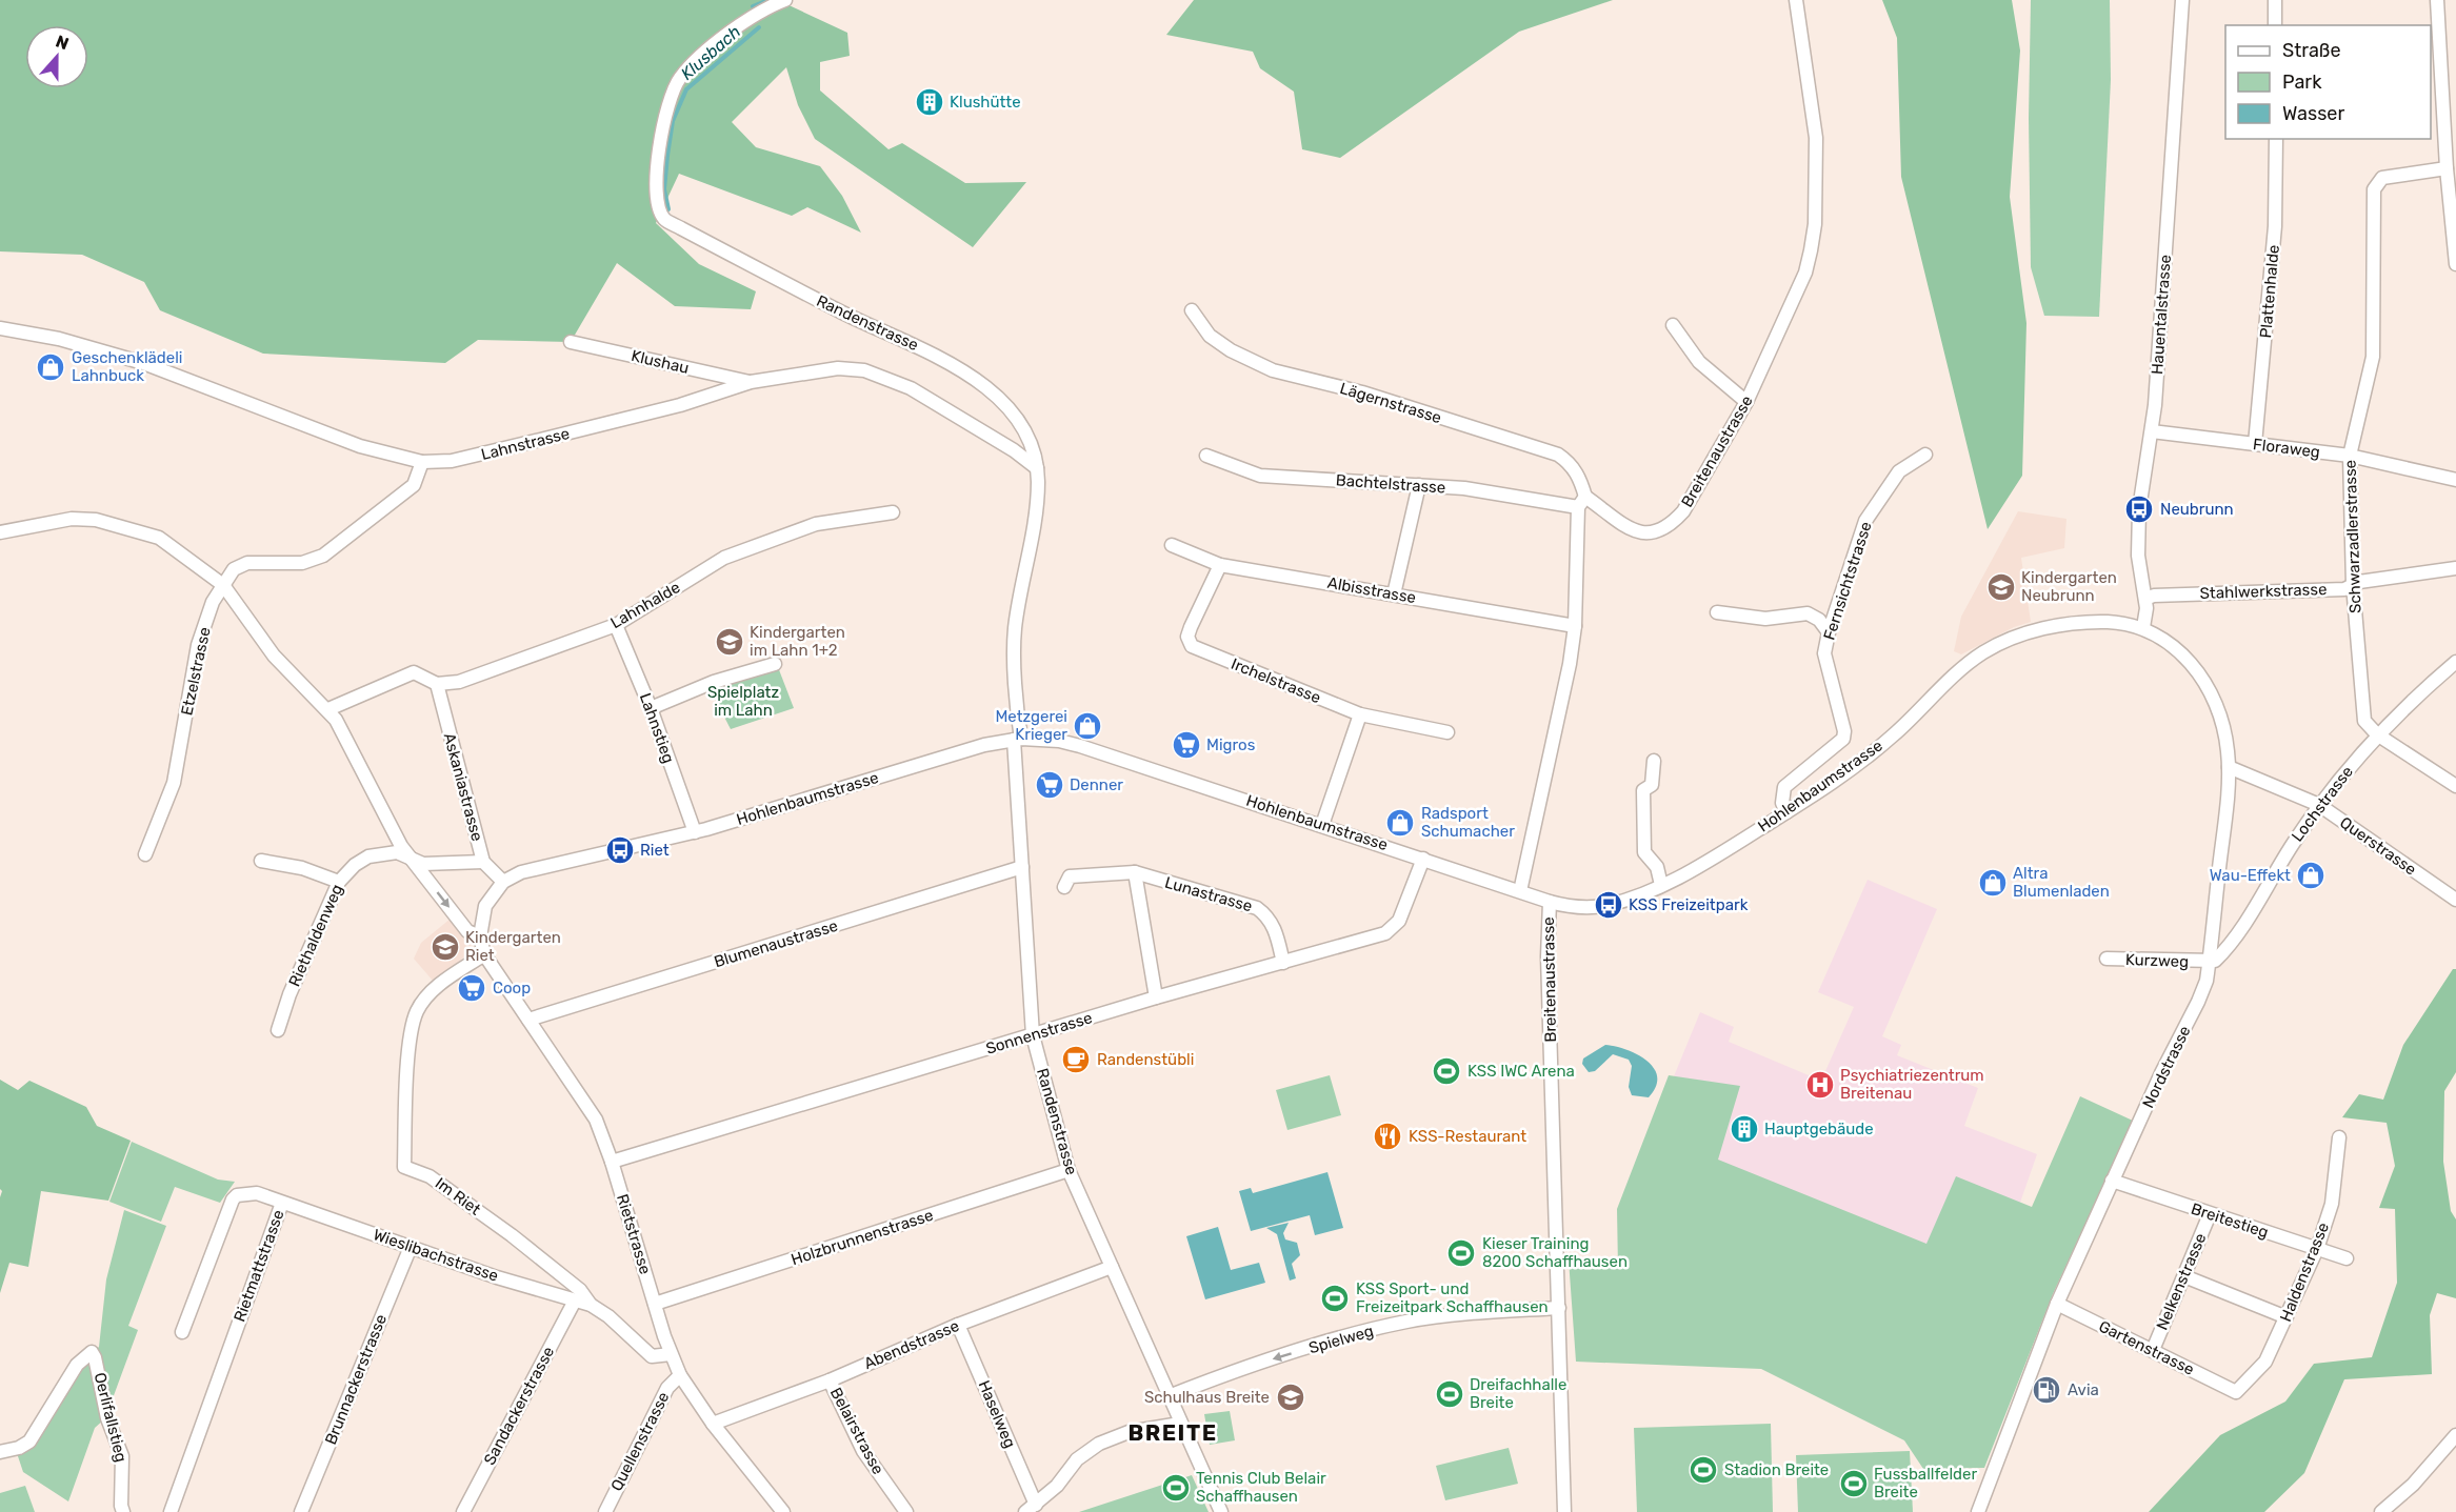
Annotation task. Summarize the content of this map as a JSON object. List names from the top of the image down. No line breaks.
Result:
{"streets":{"street":["Plattenhalde","Hauentalstrasse","Randenstrasse","Klushau","Lägernstrasse","Lahnstrasse","Floraweg","Breitenaustrasse","Bachtelstrasse","Schwarzadlerstrasse","Fernsichtstrasse","Albisstrasse","Stahlwerkstrasse","Lahnhalde","Etzelstrasse","Irchelstrasse","Lahnstieg","Hohlenbaumstrasse","Askaniastrasse","Lochstrasse","Querstrasse","Lunastrasse","Riethaldenweg","Blumenaustrasse","Kurzweg","Sonnenstrasse","Nordstrasse","Im Riet","Breitestieg","Rietstrasse","Holzbrunnenstrasse","Wieslibachstrasse","Rietmattstrasse","Haldenstrasse","Nelkenstrasse","Spielweg","Abendstrasse","Gartenstrasse","Brunnackerstrasse","Sandackerstrasse","Haselweg","Oerlifallstieg","Belairstrasse","Quellenstrasse"]},"crossings":[["Plattenhalde","Floraweg"],["Hauentalstrasse","Floraweg"],["Hauentalstrasse","Stahlwerkstrasse"],["Hauentalstrasse","Hohlenbaumstrasse"],["Hauentalstrasse","Nordstrasse"],["Randenstrasse","Lahnstrasse"],["Randenstrasse","Hohlenbaumstrasse"],["Randenstrasse","Blumenaustrasse"],["Randenstrasse","Sonnenstrasse"],["Randenstrasse","Holzbrunnenstrasse"],["Randenstrasse","Spielweg"],["Randenstrasse","Abendstrasse"],["Klushau","Lahnstrasse"],["Lägernstrasse","Breitenaustrasse"],["Lägernstrasse","Bachtelstrasse"],["Lahnstrasse","Etzelstrasse"],["Floraweg","Schwarzadlerstrasse"],["Breitenaustrasse","Bachtelstrasse"],["Breitenaustrasse","Hohlenbaumstrasse"],["Breitenaustrasse","Spielweg"],["Schwarzadlerstrasse","Stahlwerkstrasse"],["Schwarzadlerstrasse","Lochstrasse"],["Fernsichtstrasse","Hohlenbaumstrasse"],["Albisstrasse","Irchelstrasse"],["Lahnhalde","Lahnstieg"],["Lahnhalde","Askaniastrasse"],["Lahnstieg","Hohlenbaumstrasse"],["Hohlenbaumstrasse","Askaniastrasse"],["Hohlenbaumstrasse","Sonnenstrasse"],["Hohlenbaumstrasse","Nordstrasse"],["Askaniastrasse","Riethaldenweg"],["Lochstrasse","Querstrasse"],["Lochstrasse","Kurzweg"],["Lochstrasse","Nordstrasse"],["Querstrasse","Nordstrasse"],["Lunastrasse","Sonnenstrasse"],["Blumenaustrasse","Rietstrasse"],["Kurzweg","Nordstrasse"],["Sonnenstrasse","Rietstrasse"],["Nordstrasse","Breitestieg"],["Nordstrasse","Gartenstrasse"],["Im Riet","Rietstrasse"],["Im Riet","Wieslibachstrasse"],["Breitestieg","Haldenstrasse"],["Breitestieg","Nelkenstrasse"],["Rietstrasse","Holzbrunnenstrasse"],["Rietstrasse","Abendstrasse"],["Rietstrasse","Quellenstrasse"],["Wieslibachstrasse","Rietmattstrasse"],["Wieslibachstrasse","Brunnackerstrasse"],["Wieslibachstrasse","Sandackerstrasse"],["Haldenstrasse","Gartenstrasse"],["Nelkenstrasse","Gartenstrasse"],["Abendstrasse","Haselweg"],["Abendstrasse","Belairstrasse"]],"one_way":["Spielweg"],"districts":["BREITE"],"water":["Klusbach"],"parks":["Spielplatz im Lahn"],"places":{"building":["Klushütte","Hauptgebäude"],"shop":["Geschenklädeli Lahnbuck","Metzgerei Krieger","Radsport Schumacher","Wau-Effekt","Altra Blumenladen"],"bus stop":["Neubrunn","Riet","KSS Freizeitpark"],"school or university":["Kindergarten Neubrunn","Kindergarten im Lahn 1+2","Kindergarten Riet","Schulhaus Breite"],"supermarket":["Migros","Denner","Coop"],"cafe":["Randenstübli"],"sports":["KSS IWC Arena","Kieser Training 8200 Schaffhausen","KSS Sport- und Freizeitpark Schaffhausen","Dreifachhalle Breite","Stadion Breite","Fussballfelder Breite","Tennis Club Belair Schaffhausen"],"hospital":["Psychiatriezentrum Breitenau"],"restaurant":["KSS-Restaurant"],"fuel station":["Avia"]},"legend":["Straße","Park","Wasser"],"north":"top"}
